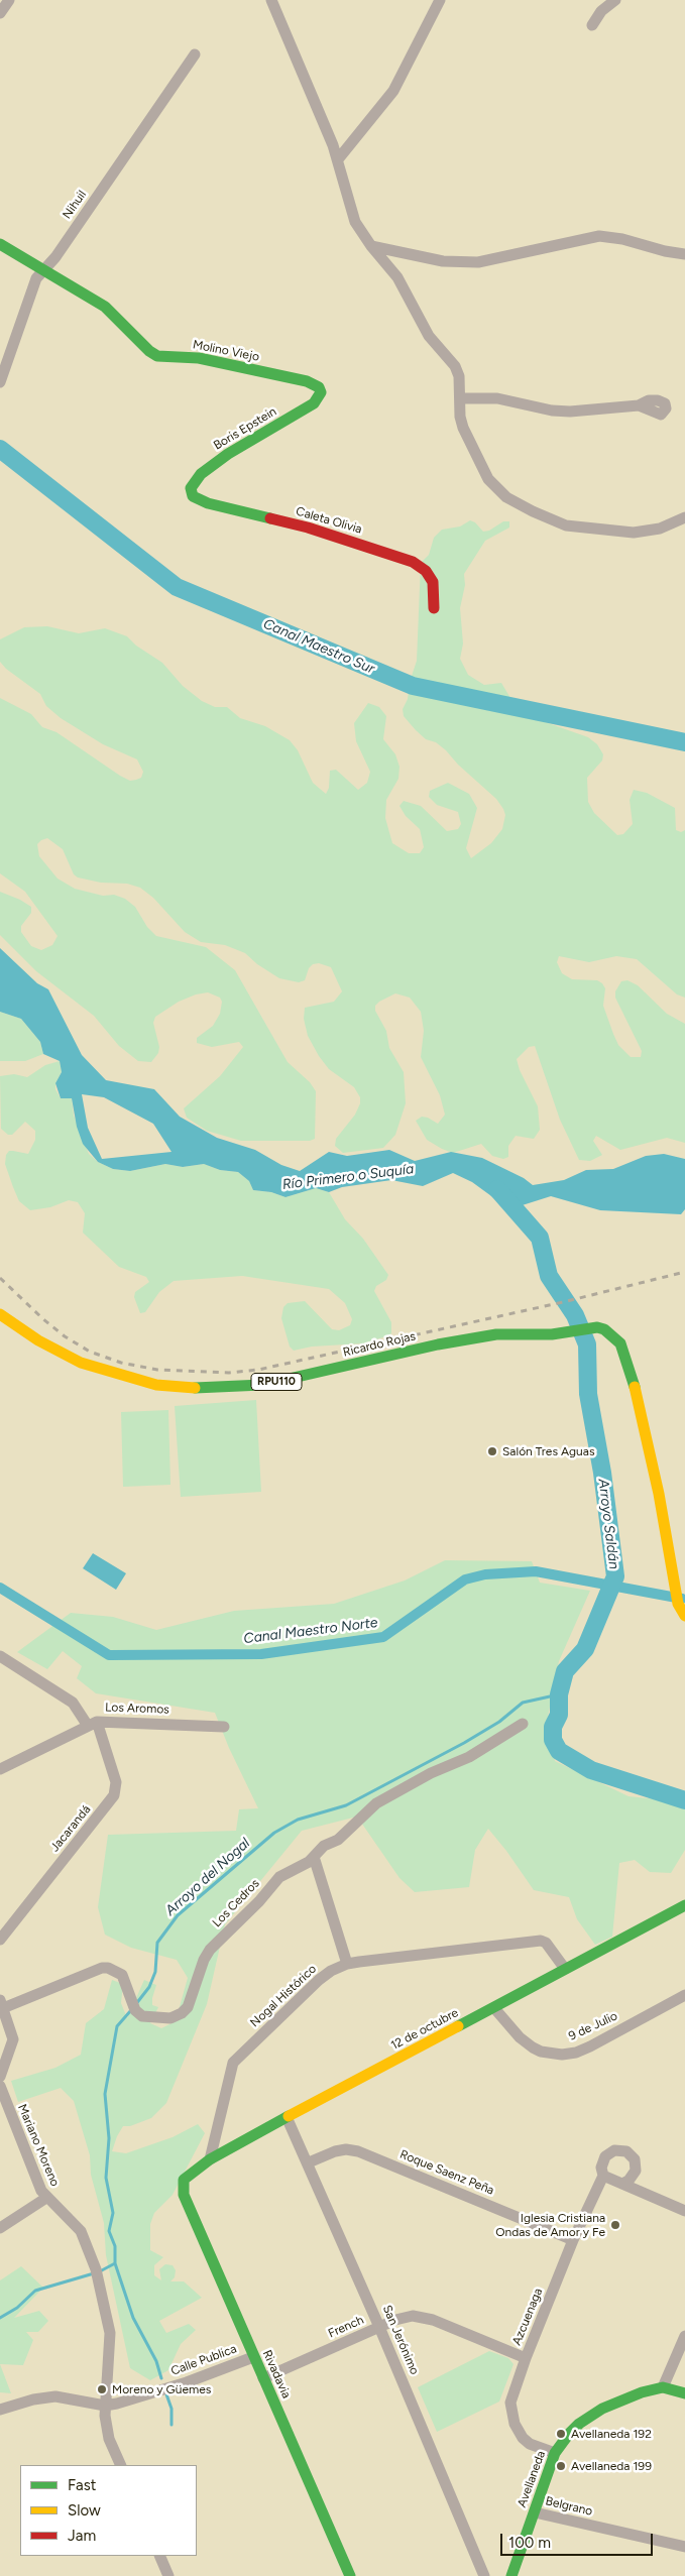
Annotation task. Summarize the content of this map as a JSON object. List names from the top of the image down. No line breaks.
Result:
{"streets":{"street":["Nihuil","Molino Viejo","Boris Epstein","Caleta Olivia","Ricardo Rojas","RPU110","Los Aromos","Jacarandá","Los Cedros","Nogal Histórico","9 de Julio","12 de octubre","Mariano Moreno","Roque Saenz Peña","Azcuenaga","French","San Jerónimo","Calle Publica","Rivadavia","Avellaneda","Belgrano"]},"crossings":[["Nihuil","Molino Viejo"],["Molino Viejo","Boris Epstein"],["Boris Epstein","Caleta Olivia"],["Los Aromos","Jacarandá"],["Nogal Histórico","12 de octubre"],["9 de Julio","12 de octubre"],["12 de octubre","San Jerónimo"],["12 de octubre","Rivadavia"],["Mariano Moreno","Calle Publica"],["Roque Saenz Peña","Azcuenaga"],["Roque Saenz Peña","San Jerónimo"],["Azcuenaga","French"],["Azcuenaga","Avellaneda"],["French","San Jerónimo"],["French","Rivadavia"],["Calle Publica","Rivadavia"],["Avellaneda","Belgrano"]],"water":["Canal Maestro Sur","Río Primero o Suquía","Arroyo Saldán","Canal Maestro Norte","Arroyo del Nogal"],"places":["Salón Tres Aguas","Iglesia Cristiana Ondas de Amor y Fe","Moreno y Güemes","Avellaneda 192","Avellaneda 199"],"legend":["Fast","Slow","Jam"],"scale_bar":"100 m"}
